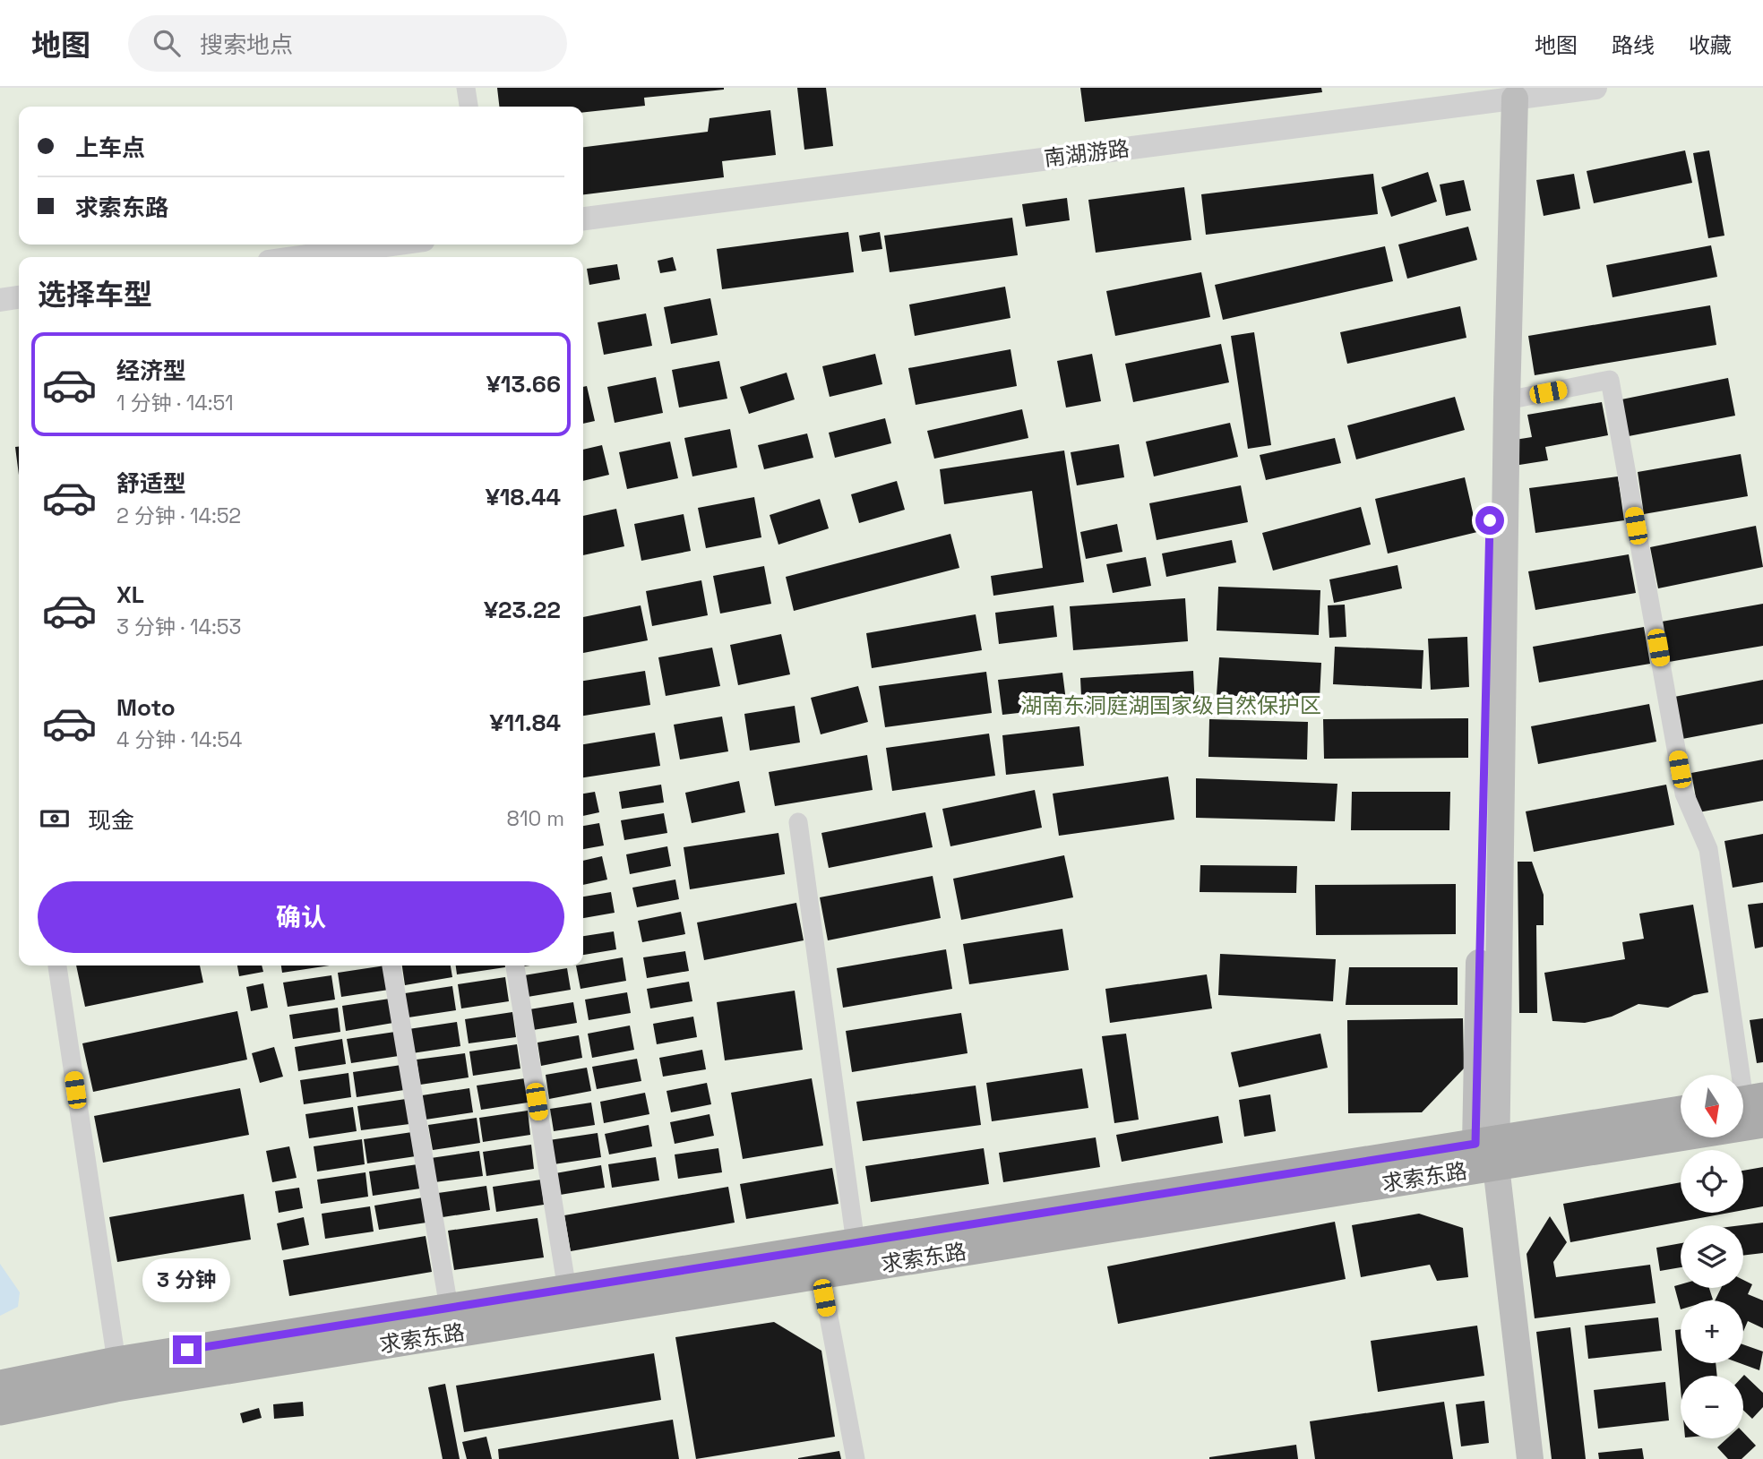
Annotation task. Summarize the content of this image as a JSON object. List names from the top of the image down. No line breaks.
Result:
{"streets":{"main road":["求索东路"],"street":["南湖游路"]},"parks":["湖南东洞庭湖国家级自然保护区"],"north":"bottom","page":{"header":"地图","search":"搜索地点","nav":["地图","路线","收藏"],"banner":["上车点","求索东路"],"heading":"选择车型","list":[{"name":"经济型","note":"1 分钟 · 14:51","value":"¥13.66"},{"name":"舒适型","note":"2 分钟 · 14:52","value":"¥18.44"},{"name":"XL","note":"3 分钟 · 14:53","value":"¥23.22"},{"name":"Moto","note":"4 分钟 · 14:54","value":"¥11.84"}],"pay":["现金","810 m"],"buttons":"确认","map_buttons":["+","−"],"bubble":"3 分钟"}}
